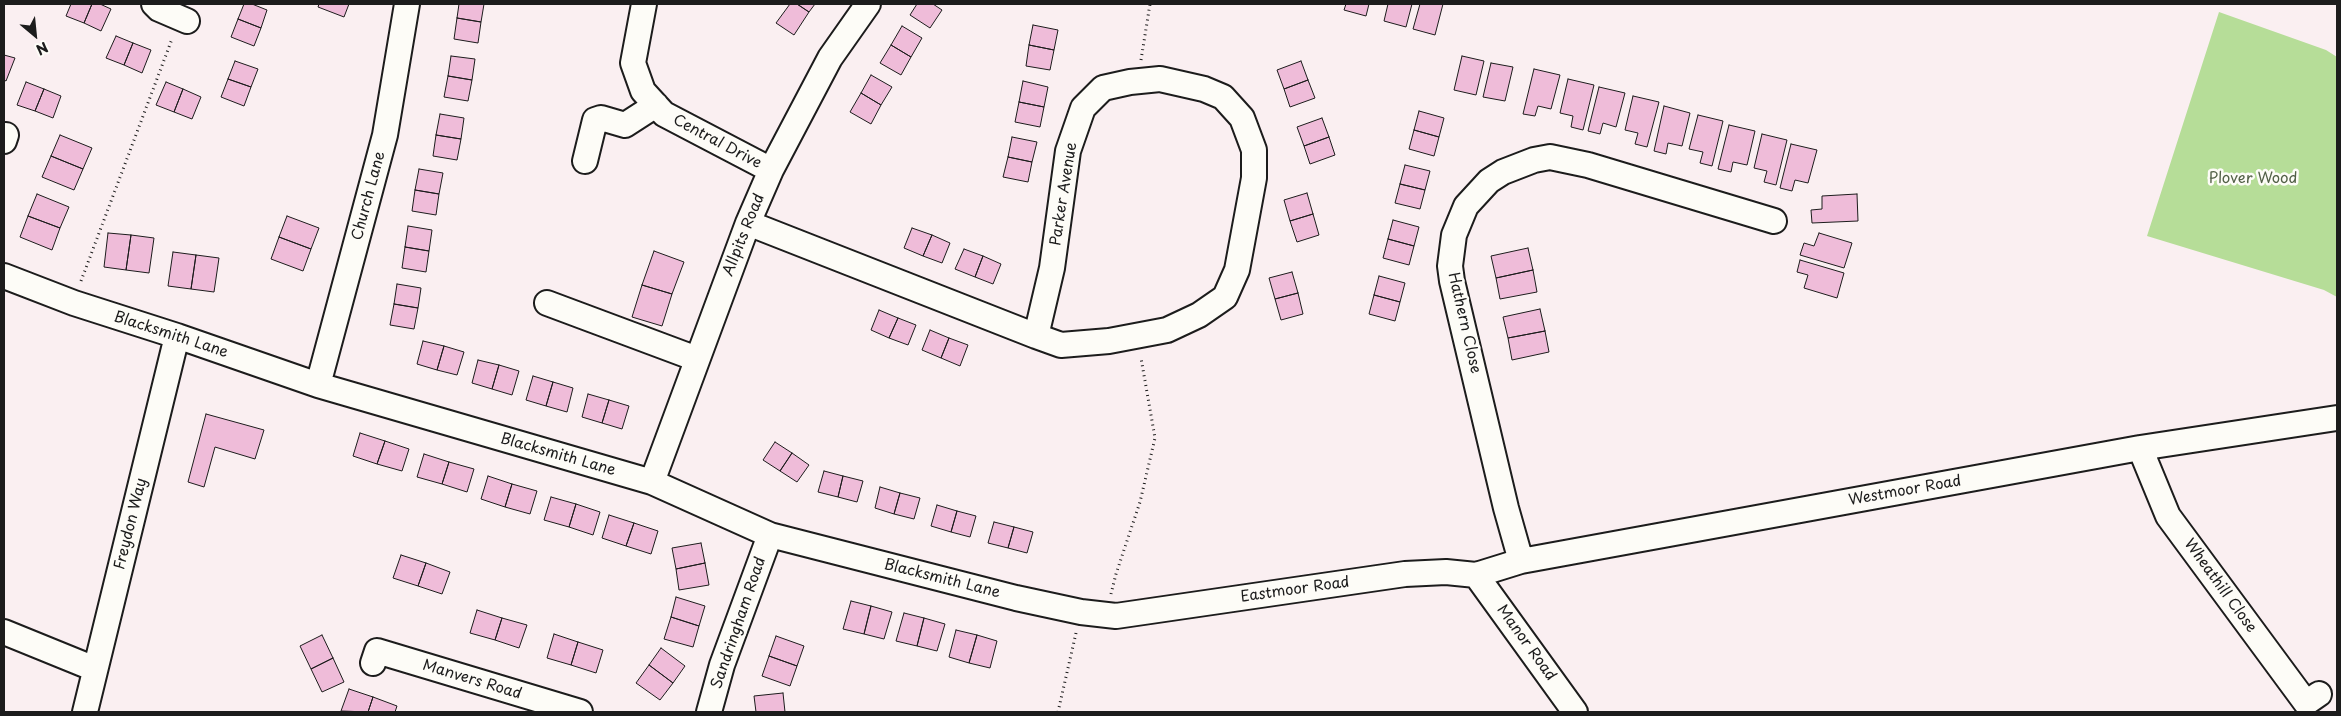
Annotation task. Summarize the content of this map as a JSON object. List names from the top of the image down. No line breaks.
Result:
{"streets":{"street":["Central Drive","Parker Avenue","Church Lane","Allpits Road","Hathern Close","Blacksmith Lane","Westmoor Road","Freydon Way","Wheathill Close","Eastmoor Road","Sandringham Road","Manor Road","Manvers Road"]},"crossings":[["Central Drive","Allpits Road"],["Parker Avenue","Allpits Road"],["Church Lane","Blacksmith Lane"],["Allpits Road","Blacksmith Lane"],["Hathern Close","Westmoor Road"],["Blacksmith Lane","Freydon Way"],["Blacksmith Lane","Eastmoor Road"],["Blacksmith Lane","Sandringham Road"],["Westmoor Road","Wheathill Close"],["Westmoor Road","Eastmoor Road"],["Westmoor Road","Manor Road"],["Eastmoor Road","Manor Road"]],"parks":["Plover Wood"],"north":"bottom right"}
